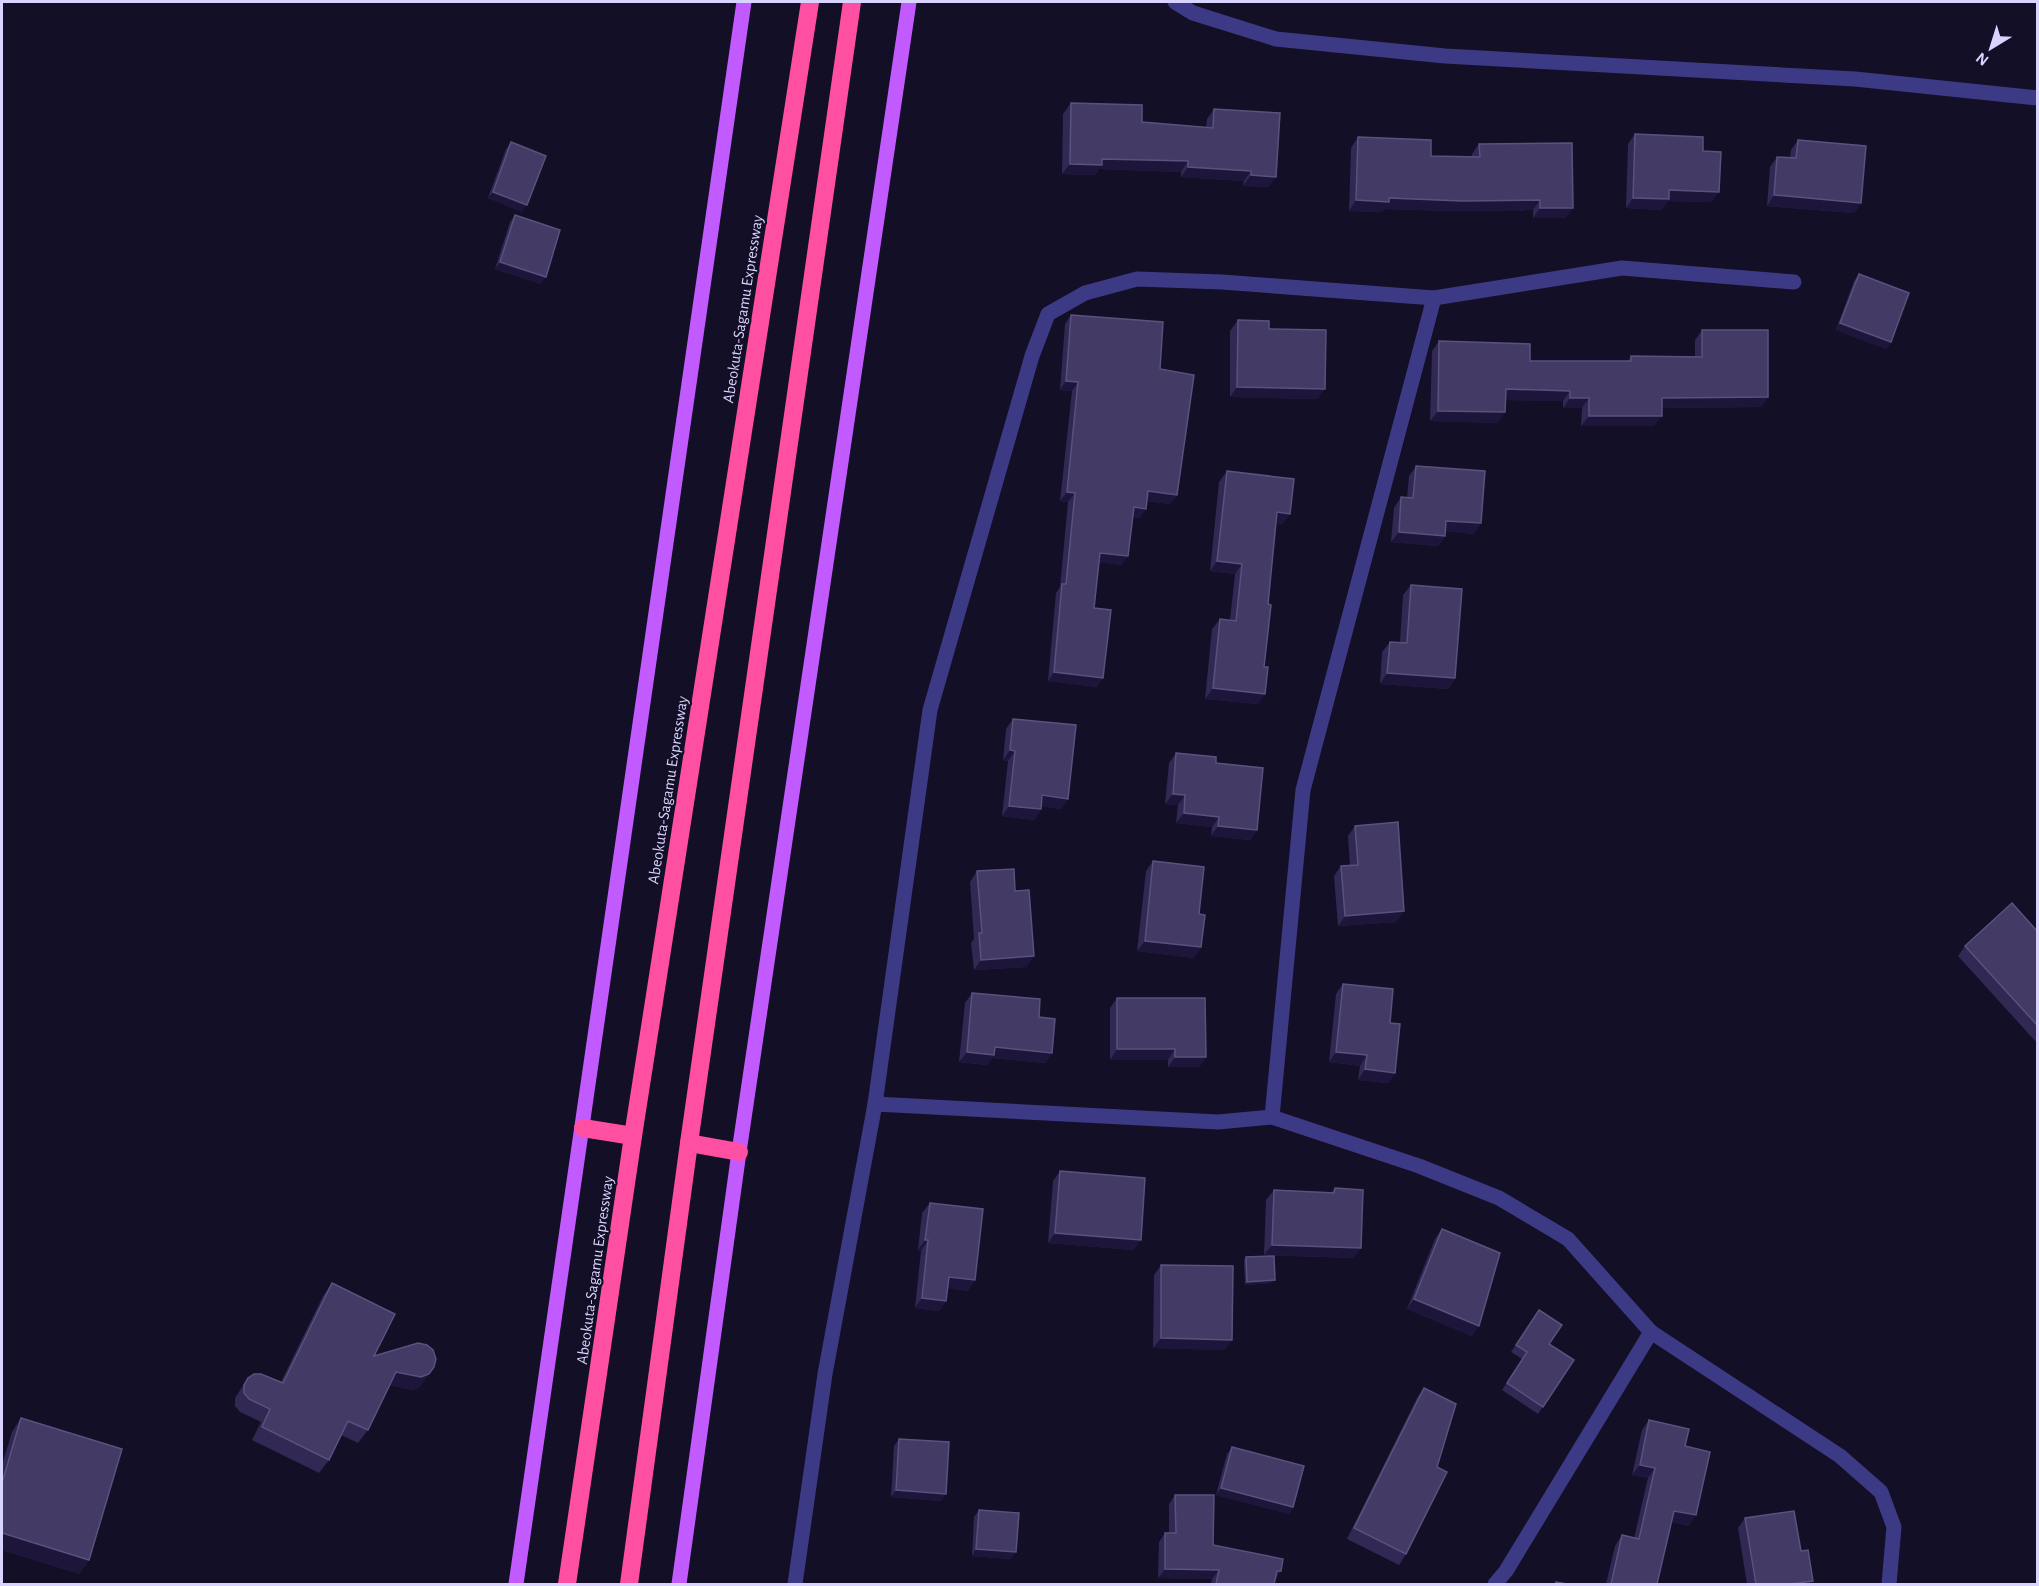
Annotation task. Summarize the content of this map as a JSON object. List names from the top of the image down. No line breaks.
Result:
{"streets":{"highway":["Abeokuta-Sagamu Expressway"]},"north":"bottom left"}
